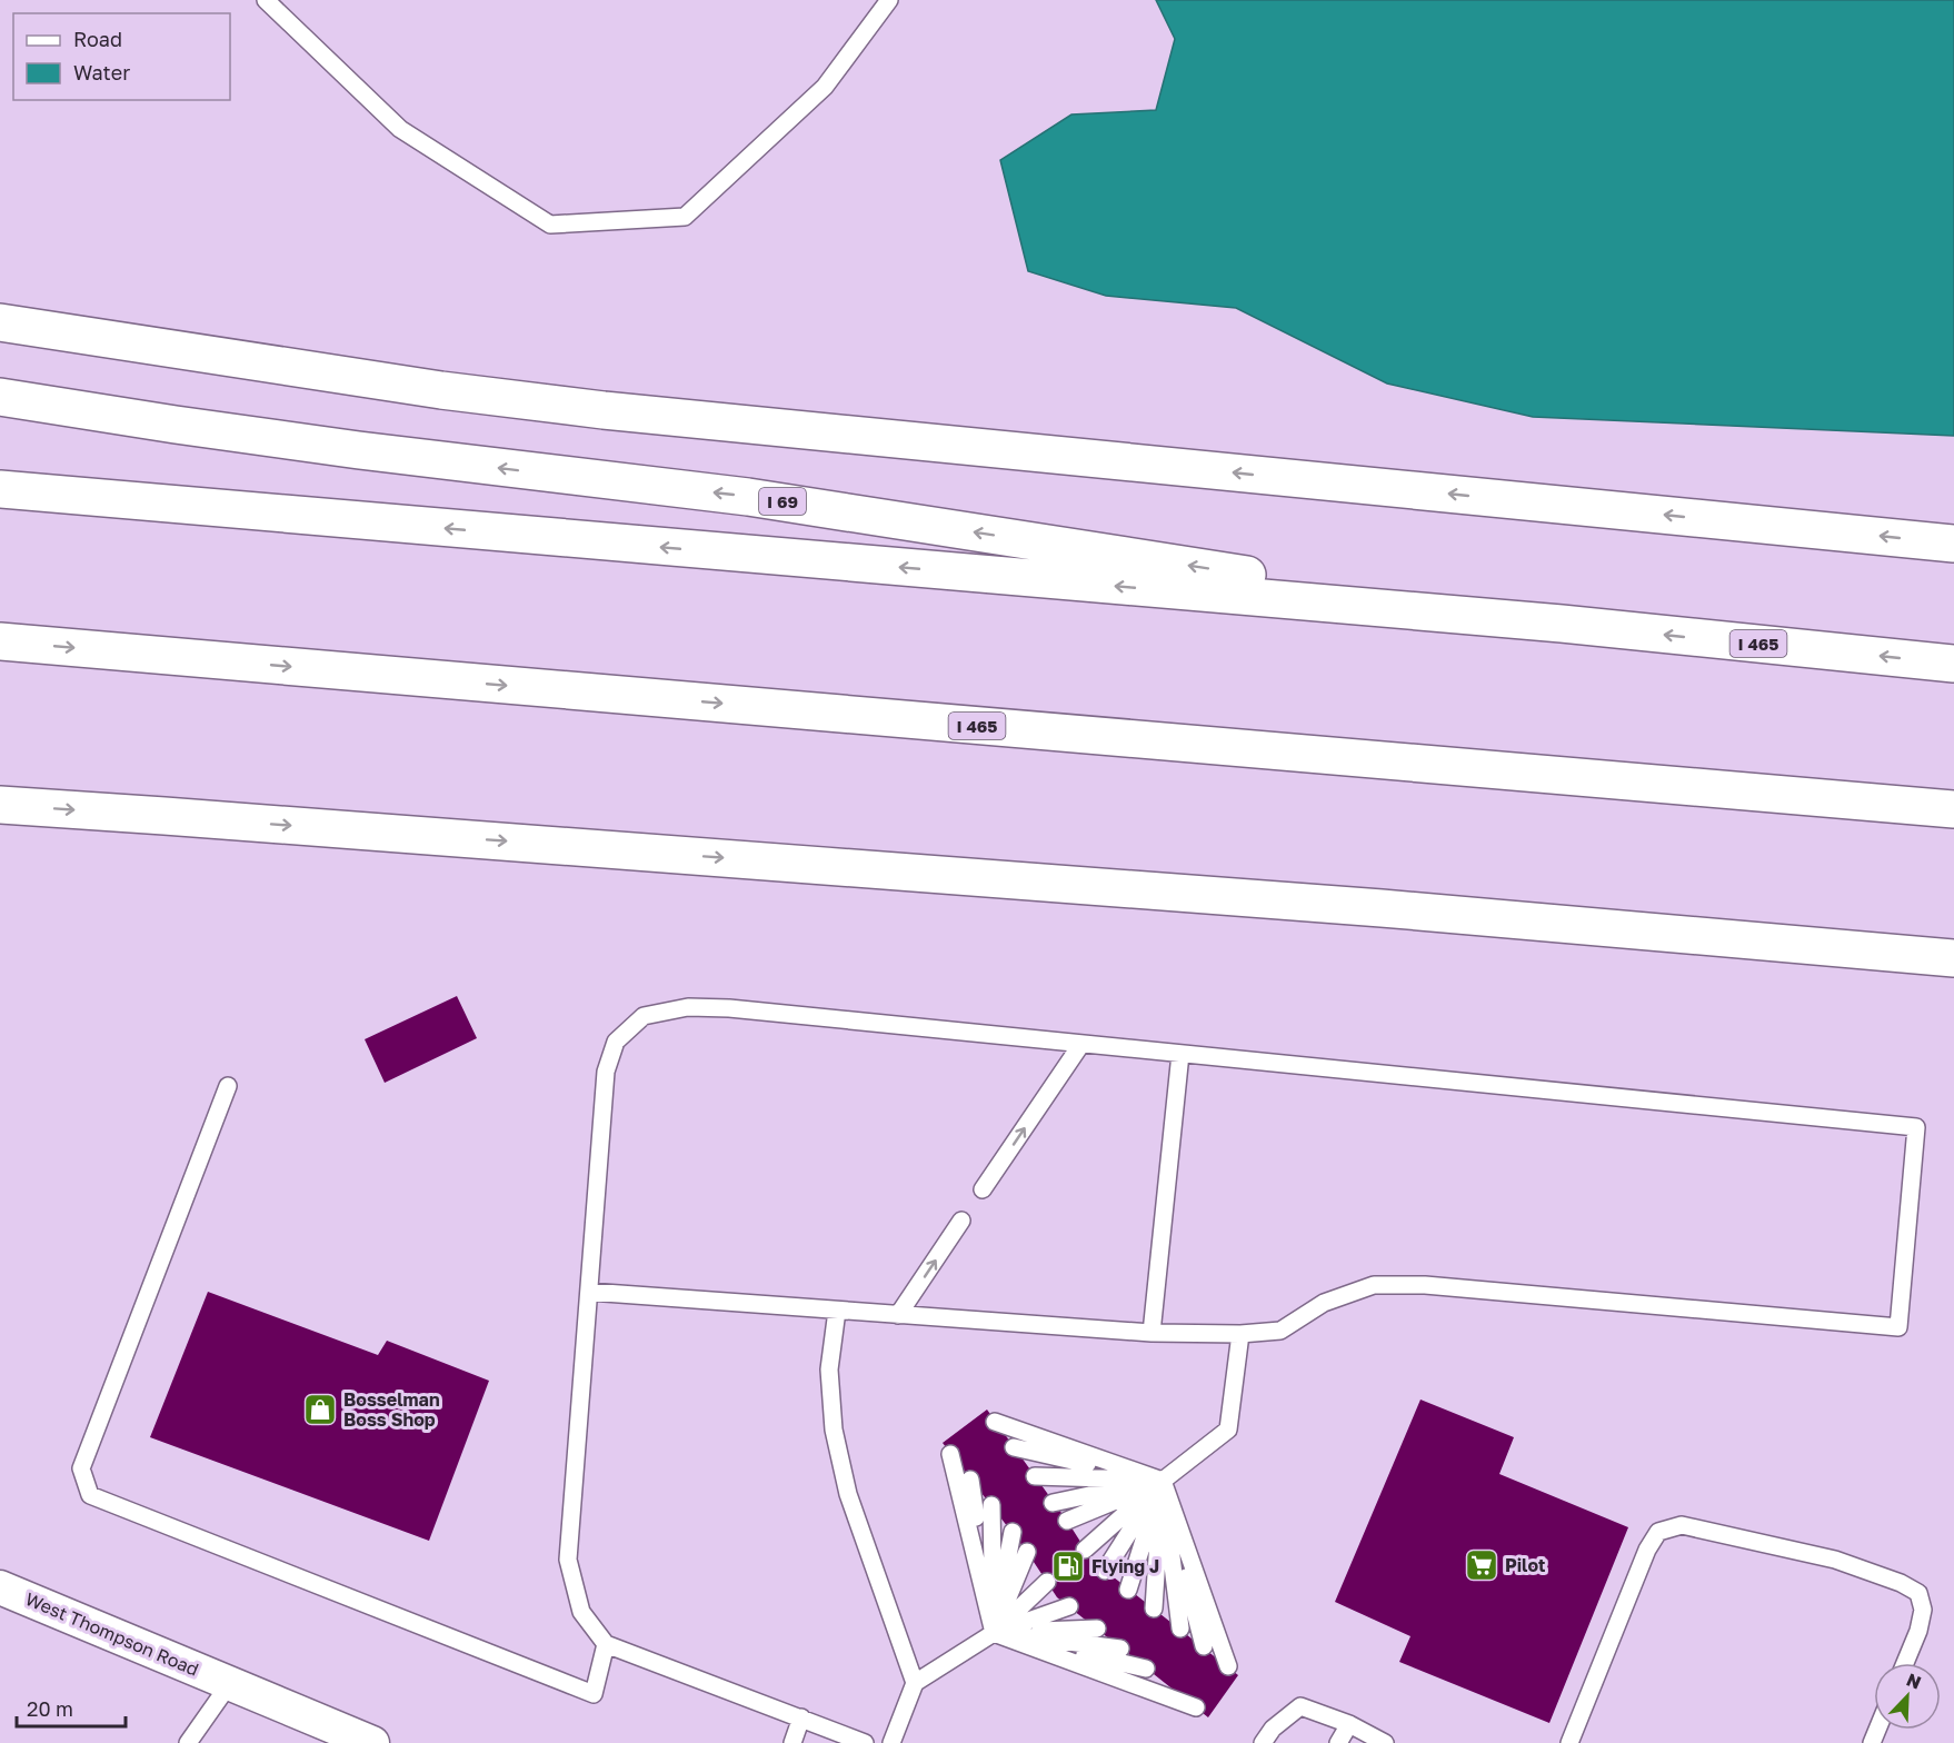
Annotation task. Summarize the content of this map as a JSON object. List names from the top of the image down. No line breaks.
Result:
{"streets":{"highway":["I 69","I 465"],"street":["West Thompson Road"]},"crossings":[["I 69","I 465"]],"places":{"shop":["Bosselman Boss Shop"],"supermarket":["Pilot"],"fuel station":["Flying J"]},"legend":["Road","Water"],"scale_bar":"20 m","north":"top right"}
